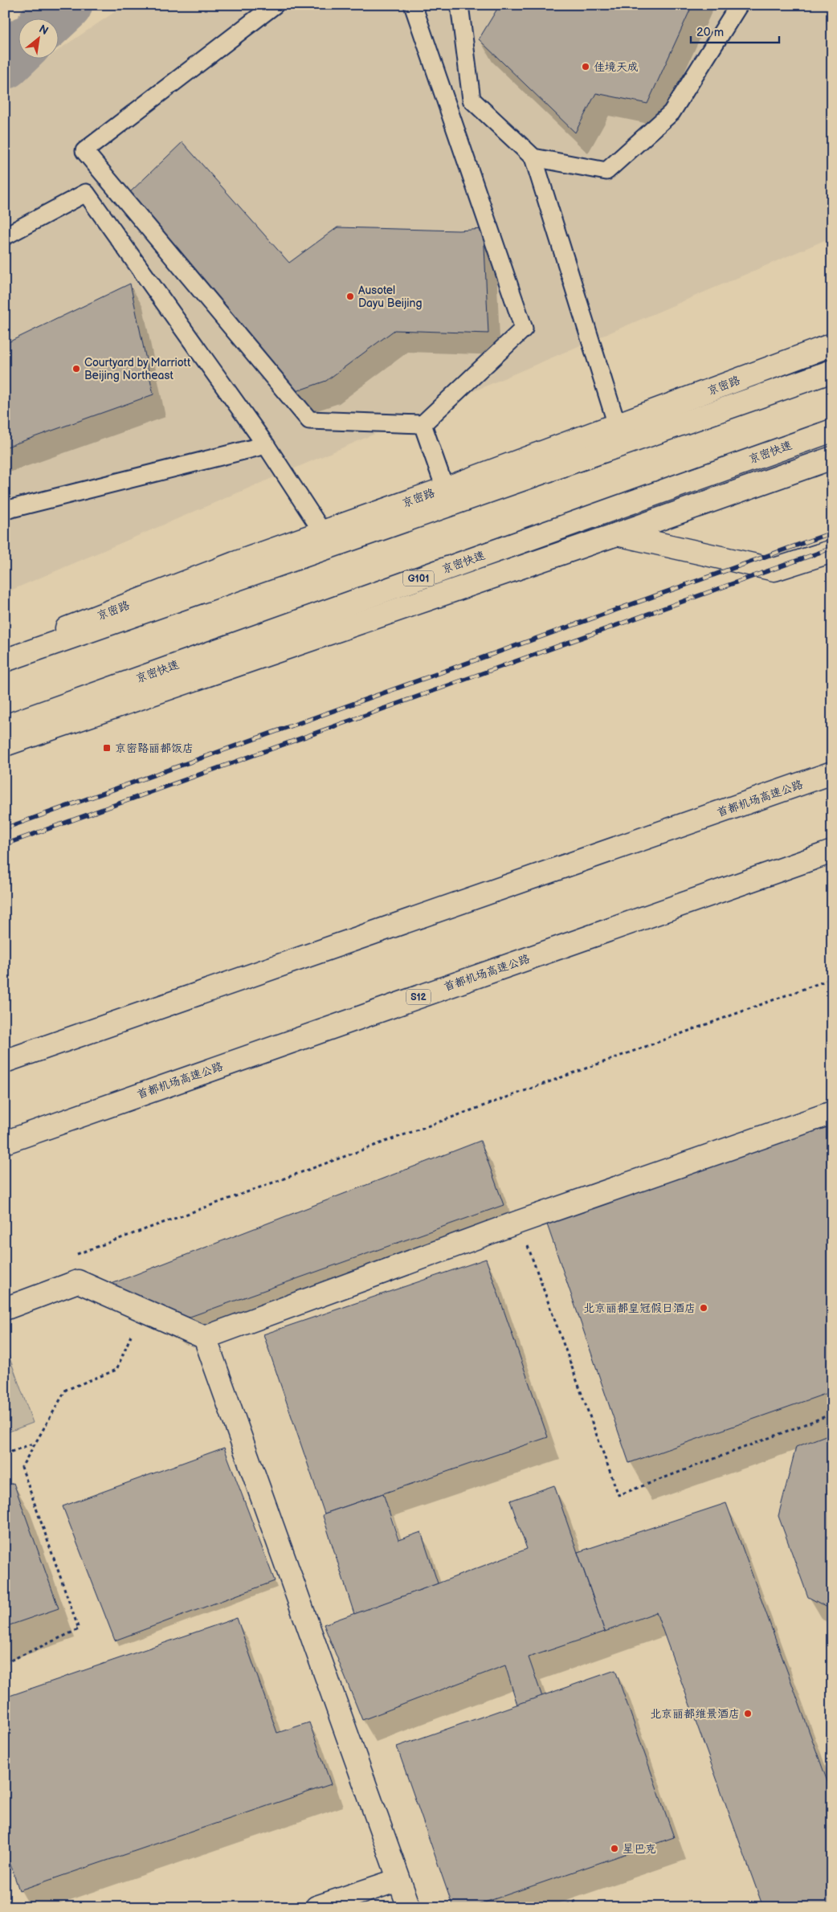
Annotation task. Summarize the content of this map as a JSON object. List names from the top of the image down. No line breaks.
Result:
{"streets":{"main road":["京密路","京密快速","G101","首都机场高速公路","S12"]},"places":{"other":["佳境天成","Ausotel Dayu Beijing","Courtyard by Marriott Beijing Northeast","北京丽都皇冠假日酒店","北京丽都维景酒店","星巴克"],"transit":["京密路丽都饭店"]},"scale_bar":"20 m","north":"top right"}
